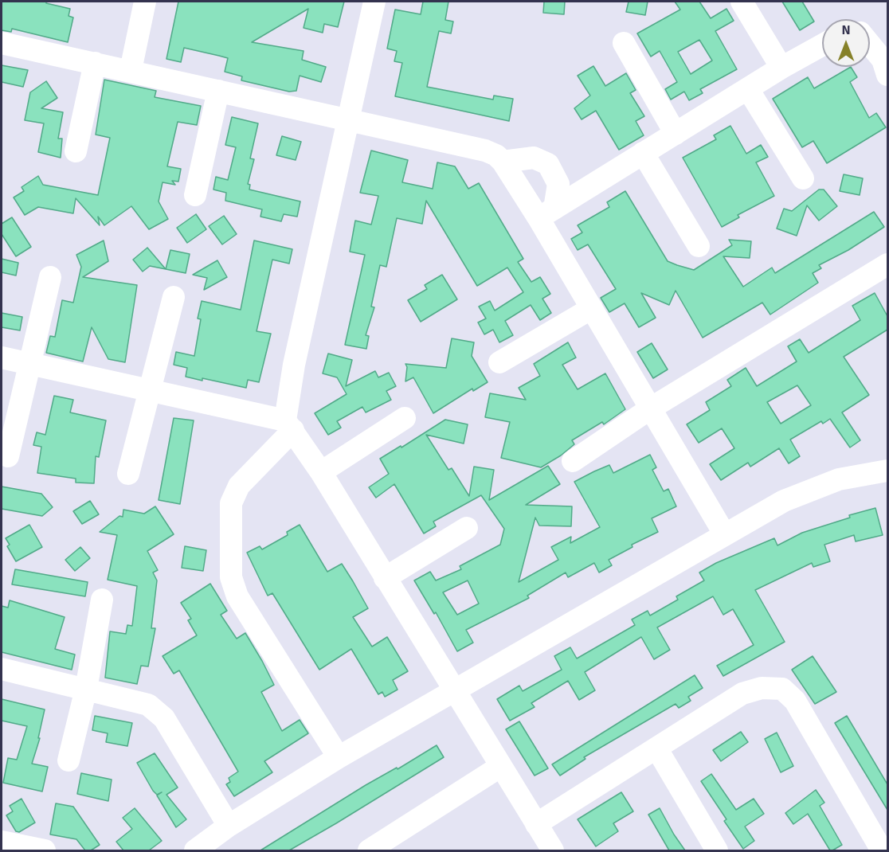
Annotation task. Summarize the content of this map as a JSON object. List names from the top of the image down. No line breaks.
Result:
{"north":"top"}
